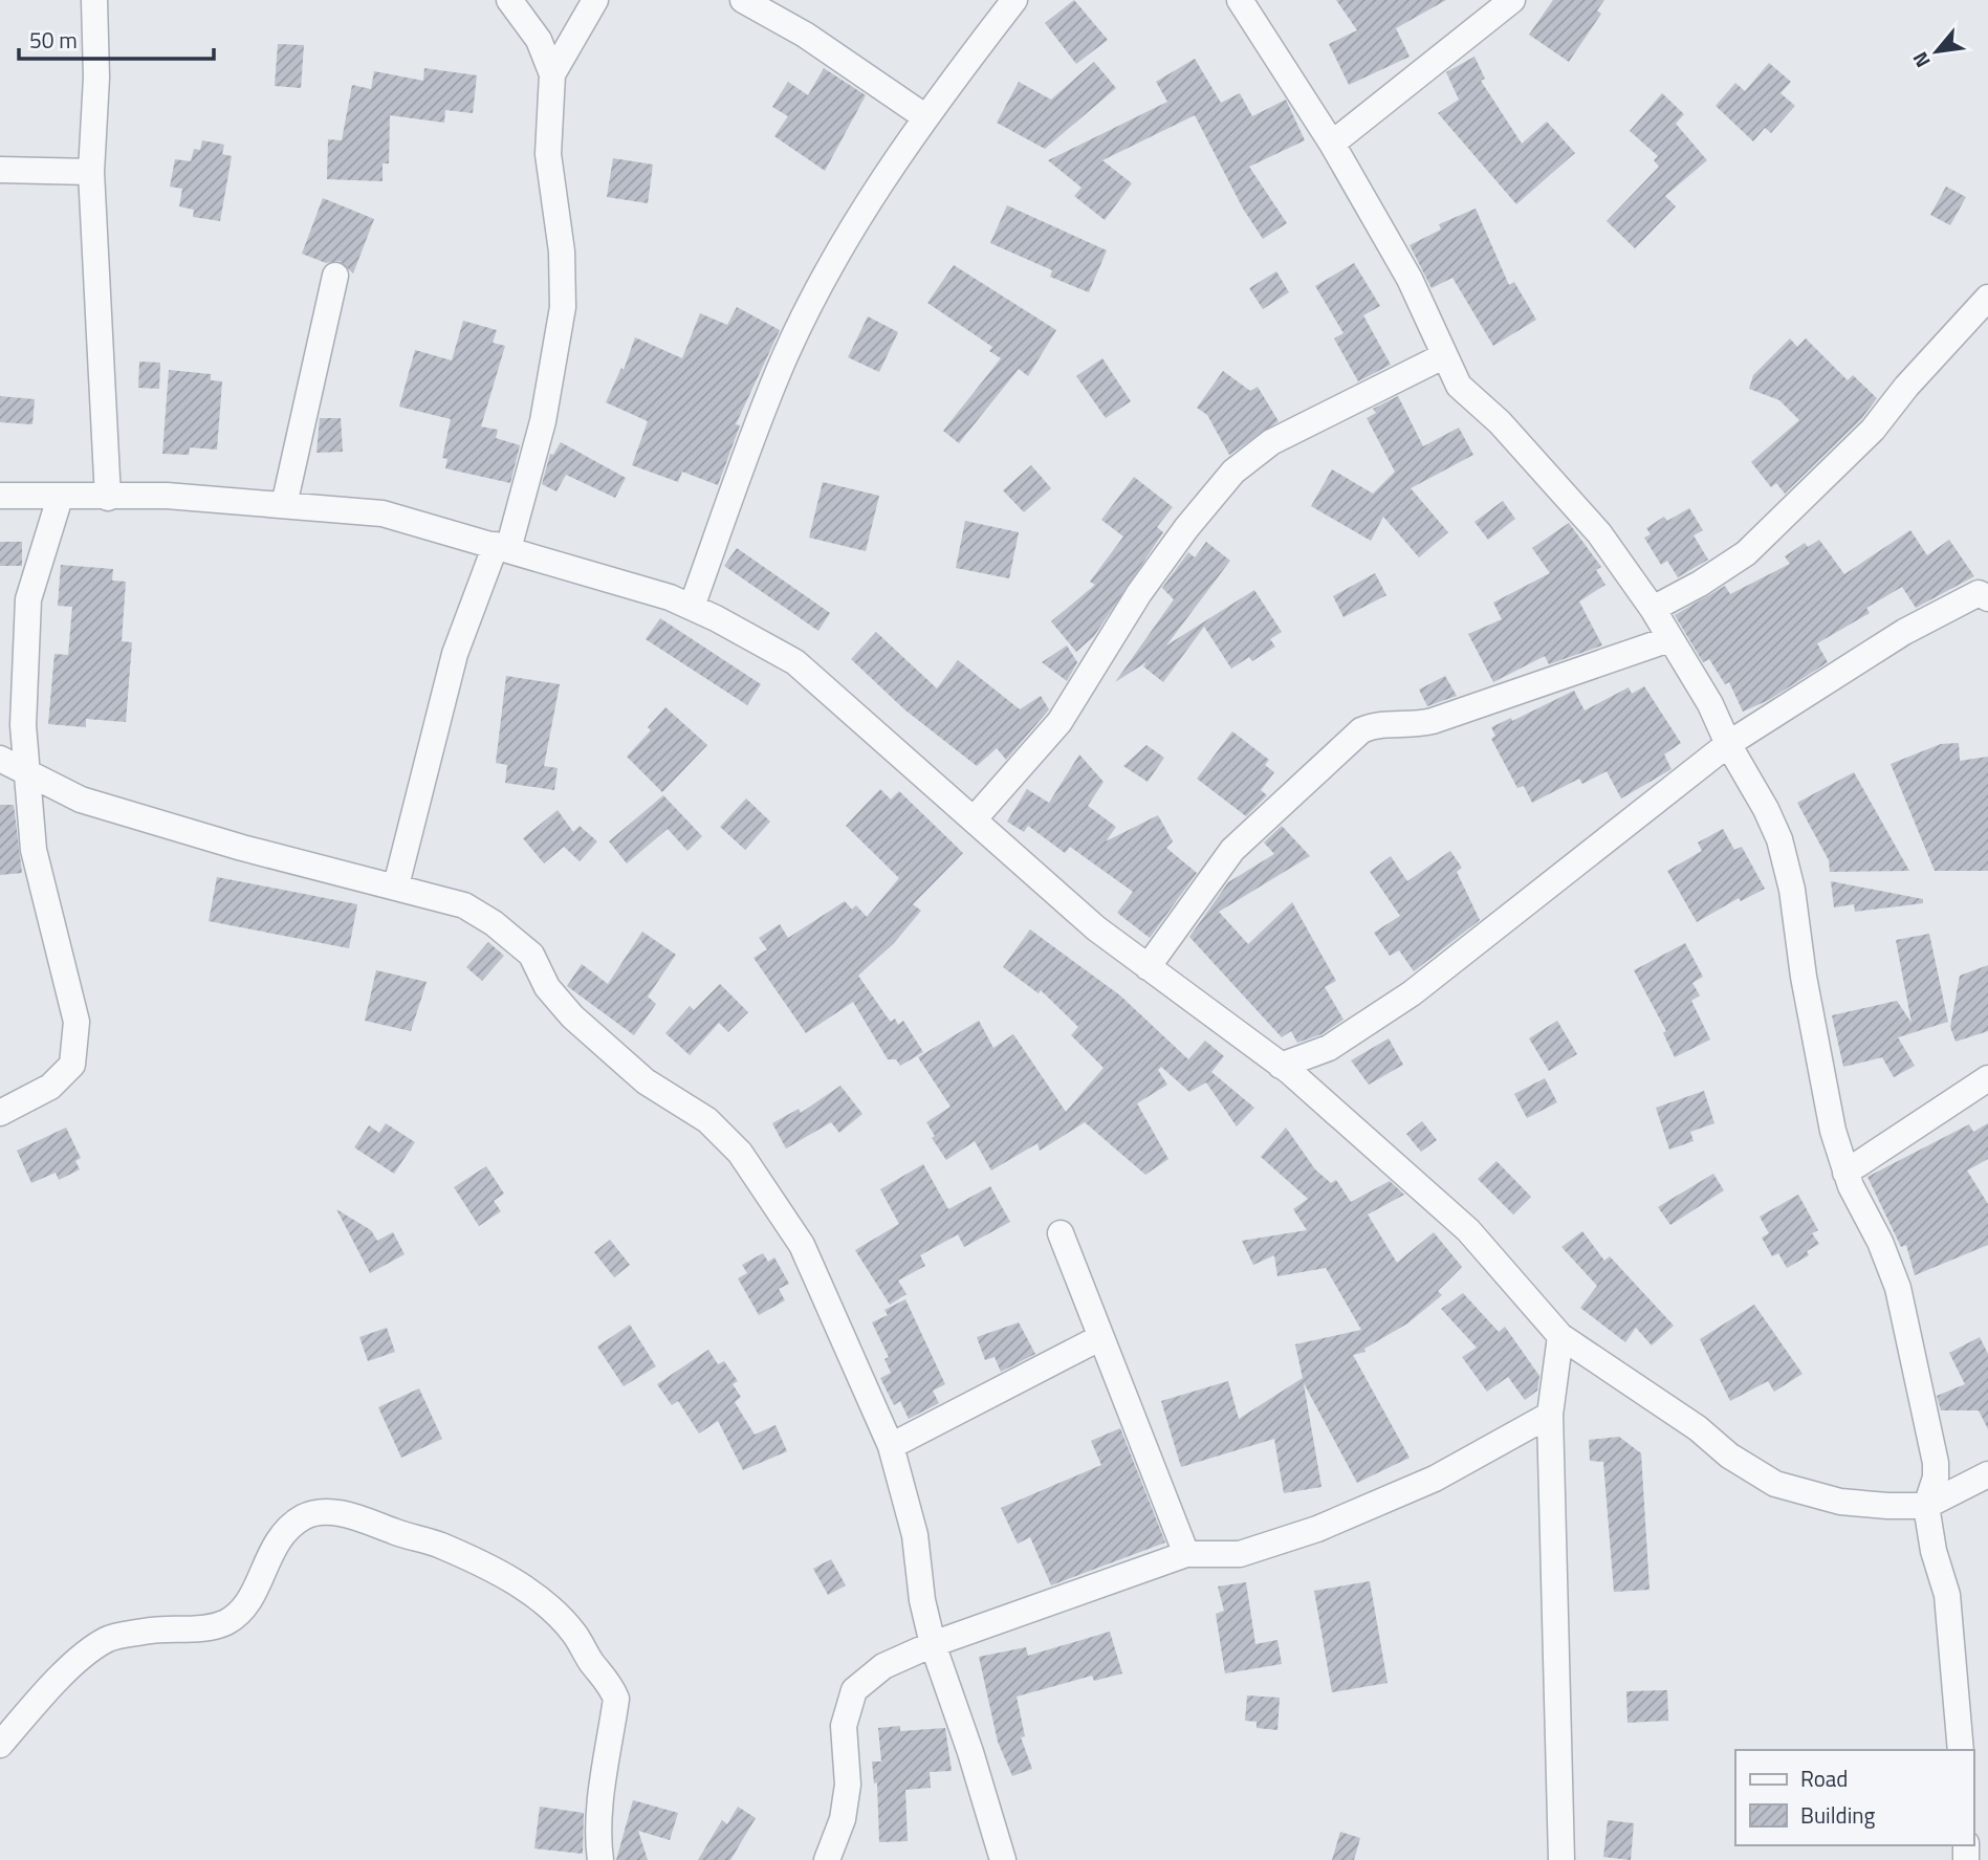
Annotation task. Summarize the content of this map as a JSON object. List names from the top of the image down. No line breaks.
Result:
{"legend":["Road","Building"],"scale_bar":"50 m","north":"bottom left"}
